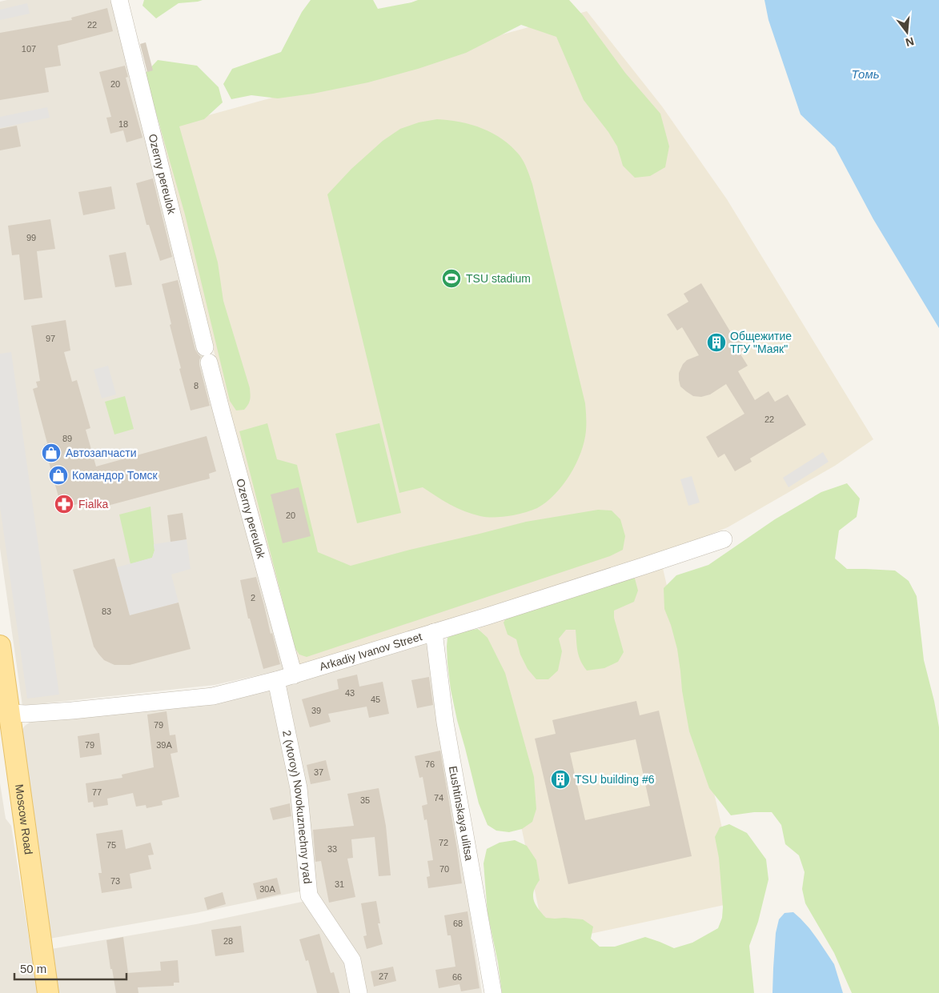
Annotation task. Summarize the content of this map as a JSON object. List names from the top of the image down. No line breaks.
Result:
{"streets":{"main road":["Moscow Road"],"street":["Ozerny pereulok","Arkadiy Ivanov Street","2 (vtoroy) Novokuznechny ryad","Eushtinskaya ulitsa"]},"crossings":[["Ozerny pereulok","Arkadiy Ivanov Street"],["Arkadiy Ivanov Street","2 (vtoroy) Novokuznechny ryad"],["Arkadiy Ivanov Street","Eushtinskaya ulitsa"],["Arkadiy Ivanov Street","Moscow Road"]],"water":["Томь"],"places":{"sports":["TSU stadium"],"building":["Общежитие ТГУ \"Маяк\"","TSU building #6"],"shop":["Автозапчасти","Командор Томск"],"pharmacy":["Fialka"]},"house_numbers":["22","107","20","18","99","97","8","22","89","20","2","83","43","45","39","79","79","39А","76","37","77","74","35","72","75","33","70","73","31","30А","68","28","27","66"],"scale_bar":"50 m","north":"bottom"}
